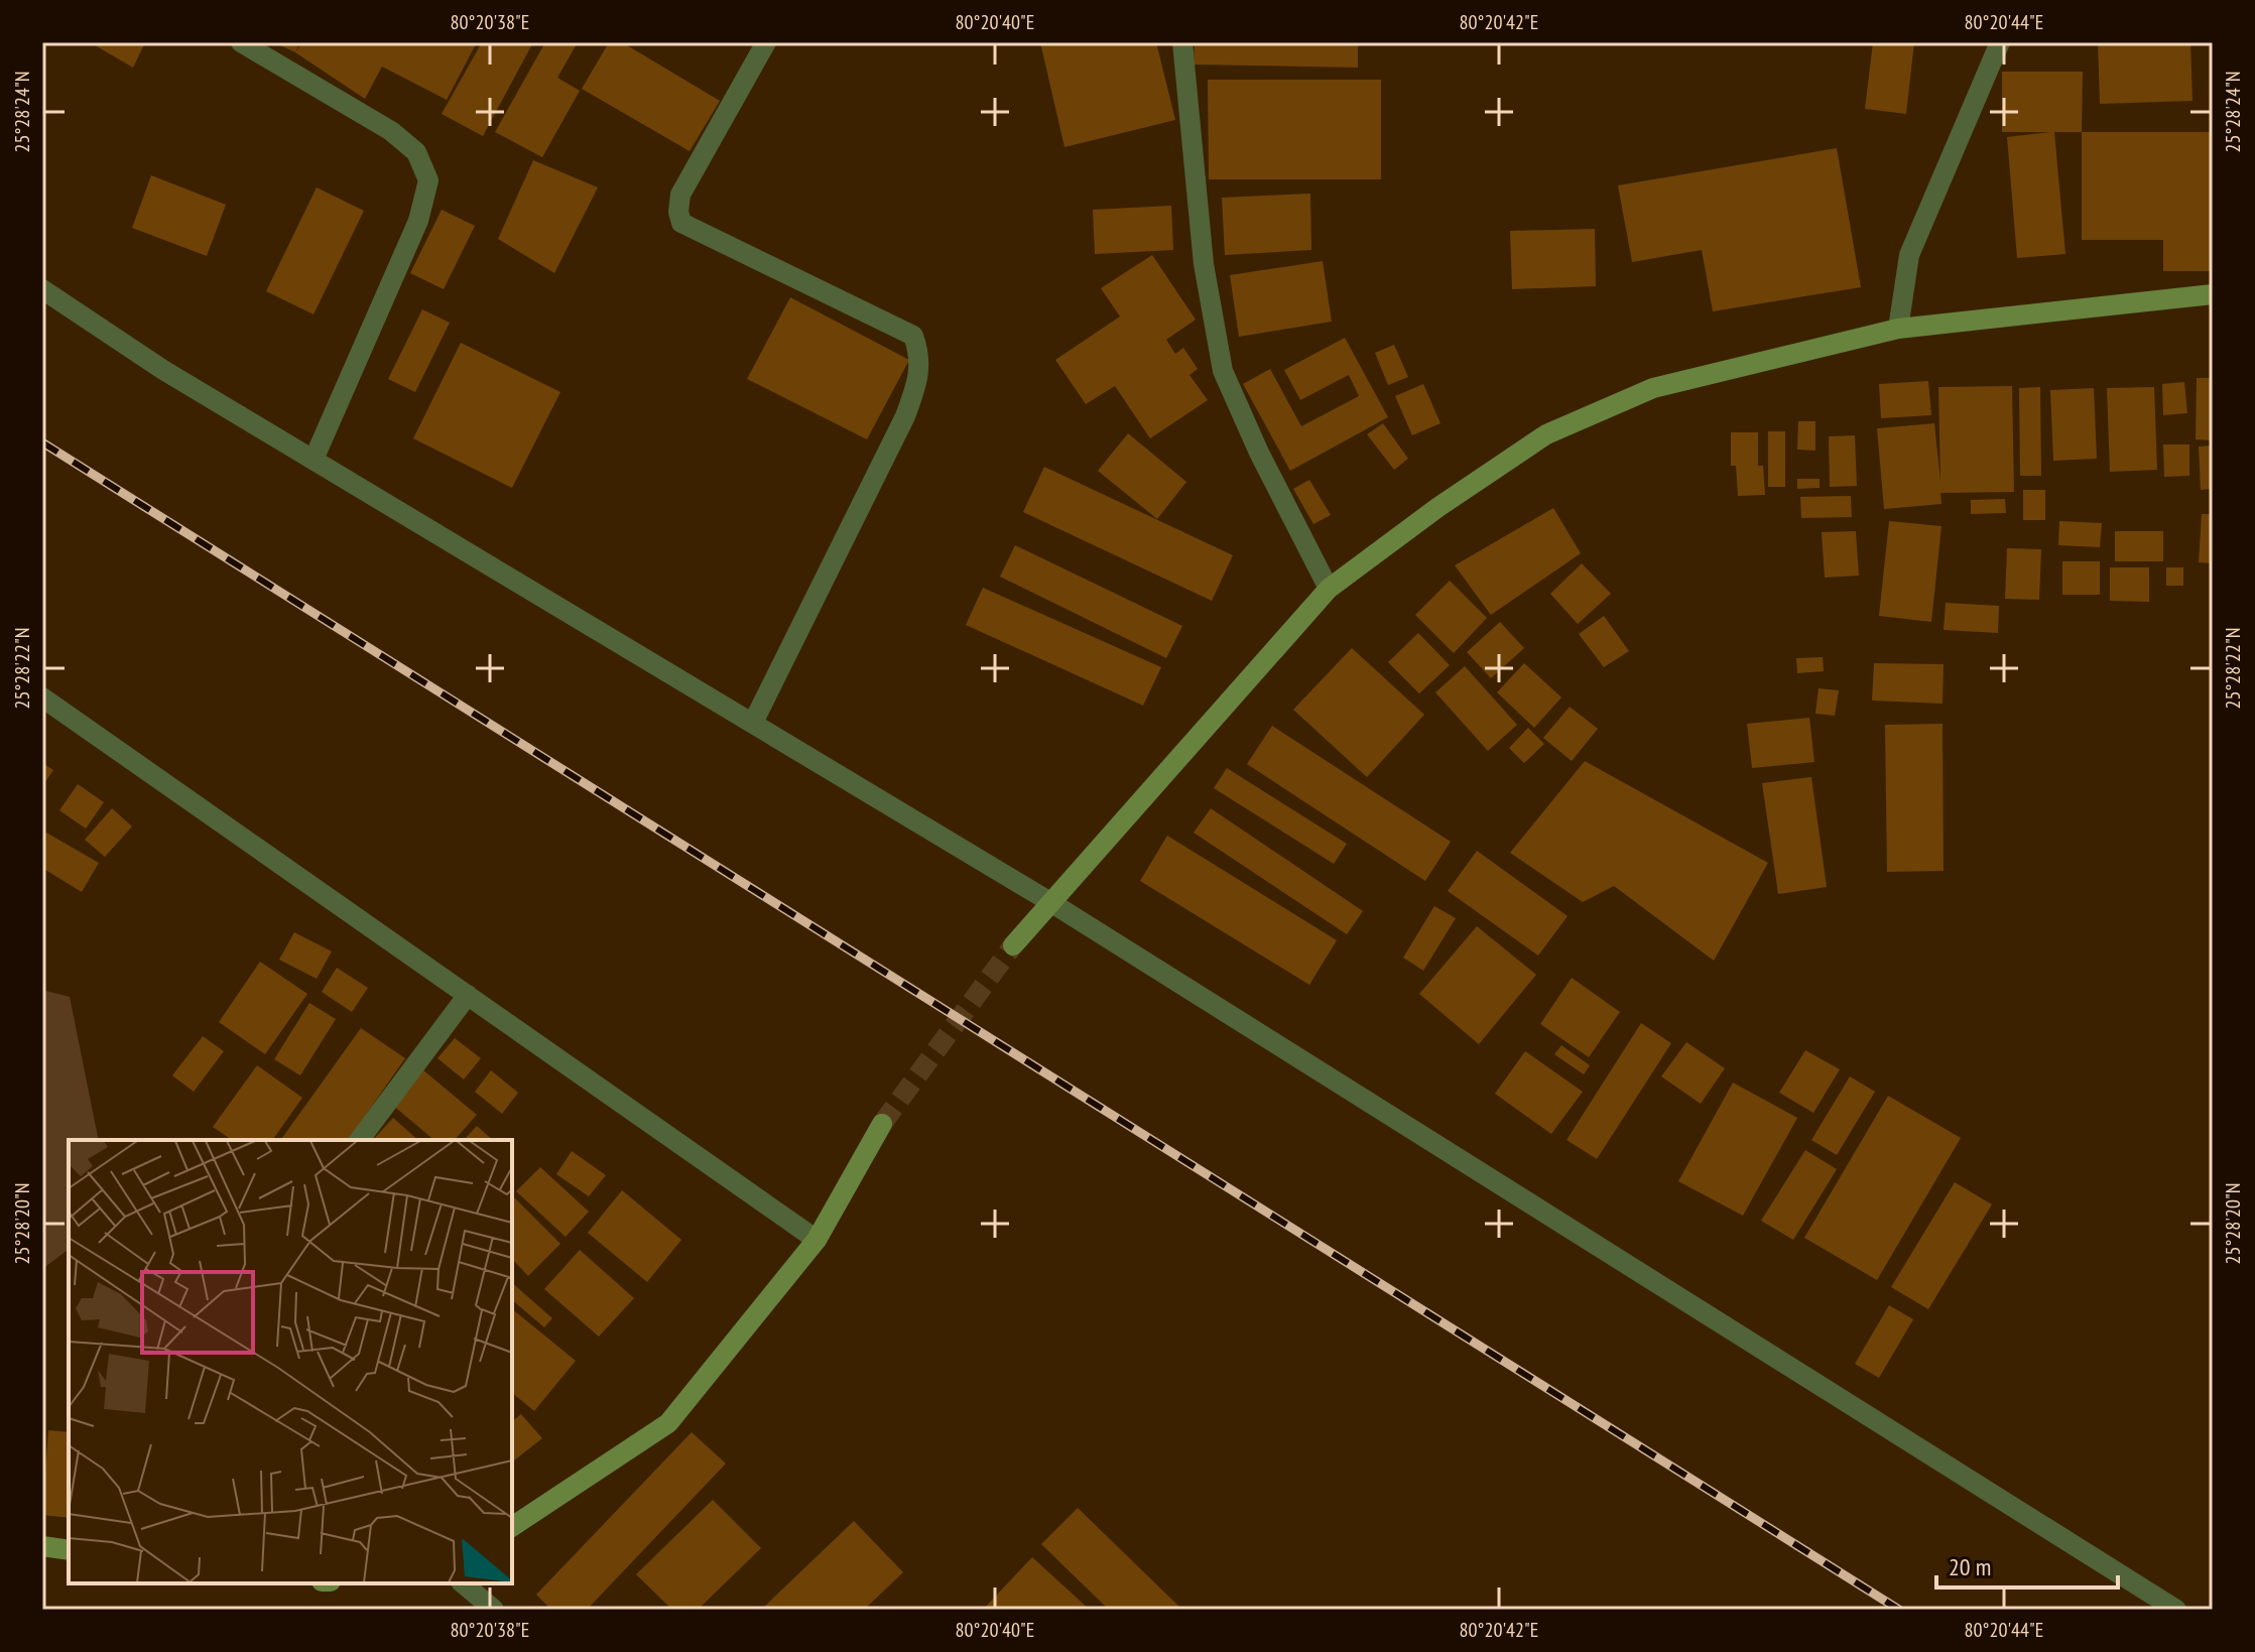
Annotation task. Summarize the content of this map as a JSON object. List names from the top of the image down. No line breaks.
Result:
{"scale_bar":"20 m","coordinates":["80°20'38\"E","80°20'40\"E","80°20'42\"E","80°20'44\"E","25°28'24\"N","25°28'22\"N","25°28'20\"N"]}
